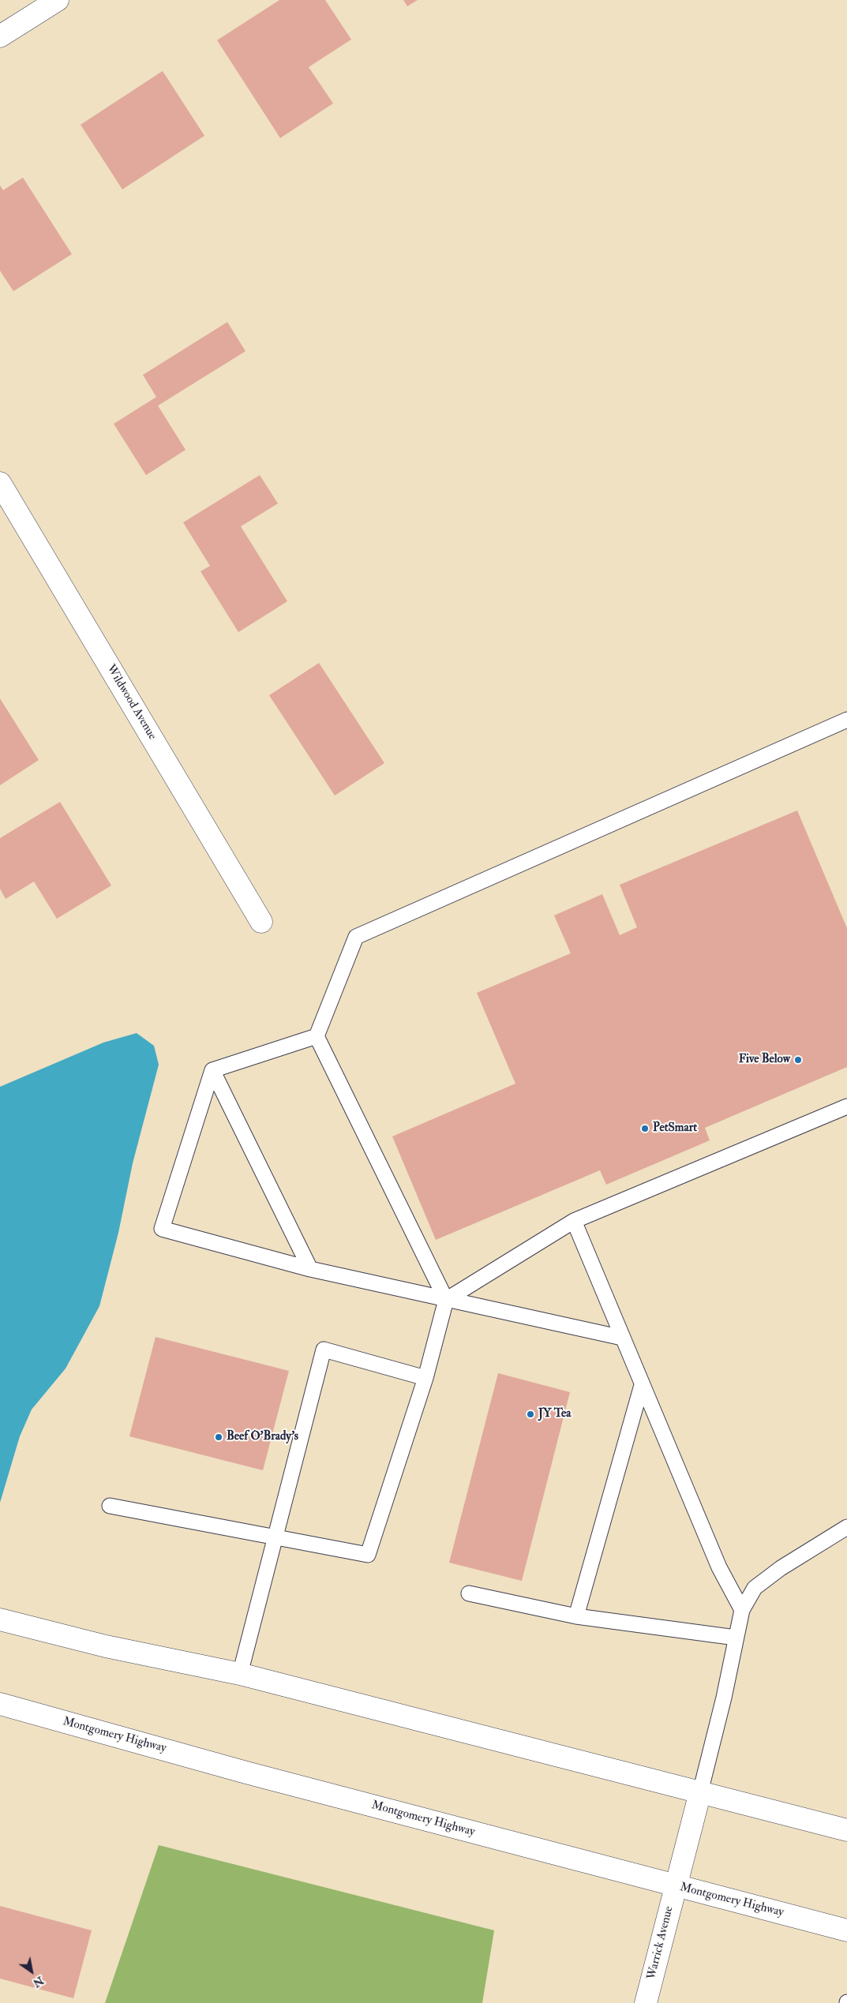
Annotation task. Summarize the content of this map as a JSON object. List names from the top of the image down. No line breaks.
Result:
{"streets":{"main road":["Wildwood Avenue","Montgomery Highway","Warrick Avenue"]},"crossings":[["Montgomery Highway","Warrick Avenue"]],"places":["Five Below","PetSmart","JY Tea","Beef O'Brady's"],"north":"bottom right"}
